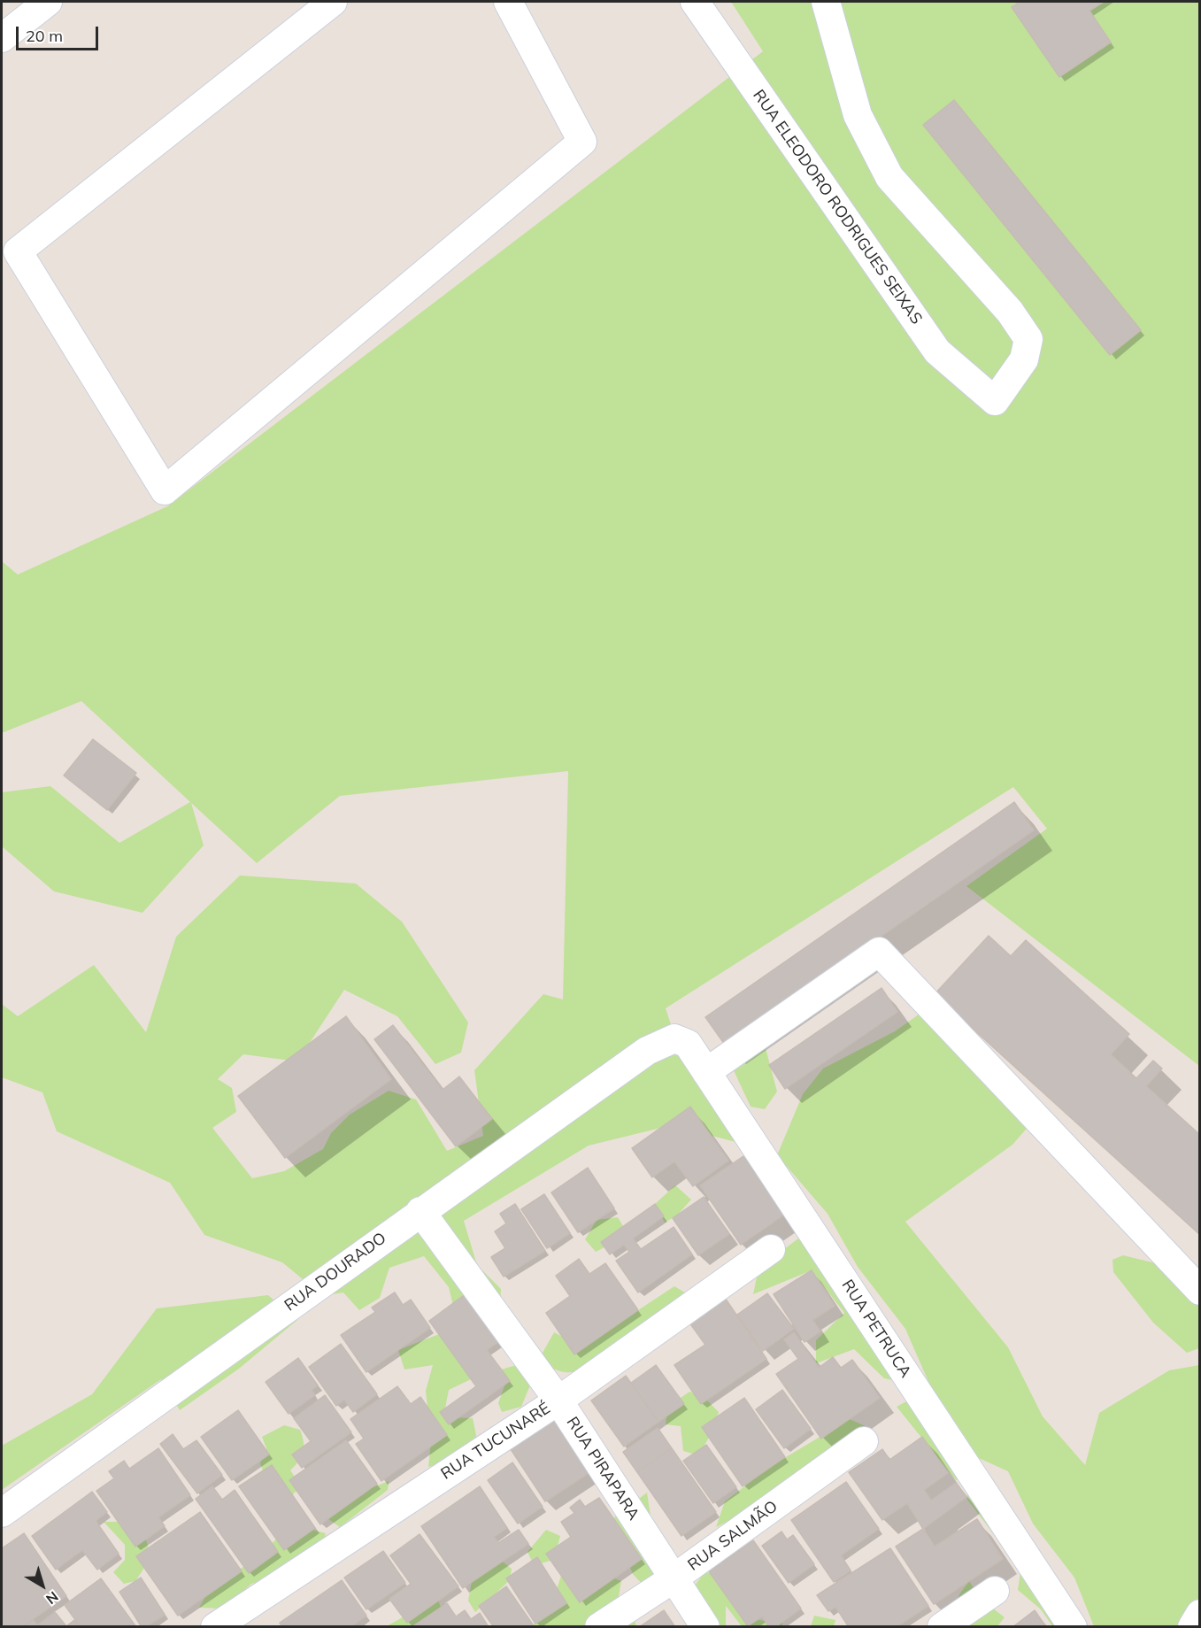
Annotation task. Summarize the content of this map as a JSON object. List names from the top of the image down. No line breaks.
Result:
{"streets":{"street":["RUA ELEODORO RODRIGUES SEIXAS","RUA DOURADO","RUA PETRUCA","RUA TUCUNARÉ","RUA PIRAPARA","RUA SALMÃO"]},"crossings":[["RUA DOURADO","RUA PETRUCA"],["RUA DOURADO","RUA PIRAPARA"],["RUA TUCUNARÉ","RUA PIRAPARA"],["RUA PIRAPARA","RUA SALMÃO"]],"scale_bar":"20 m","north":"bottom right"}
